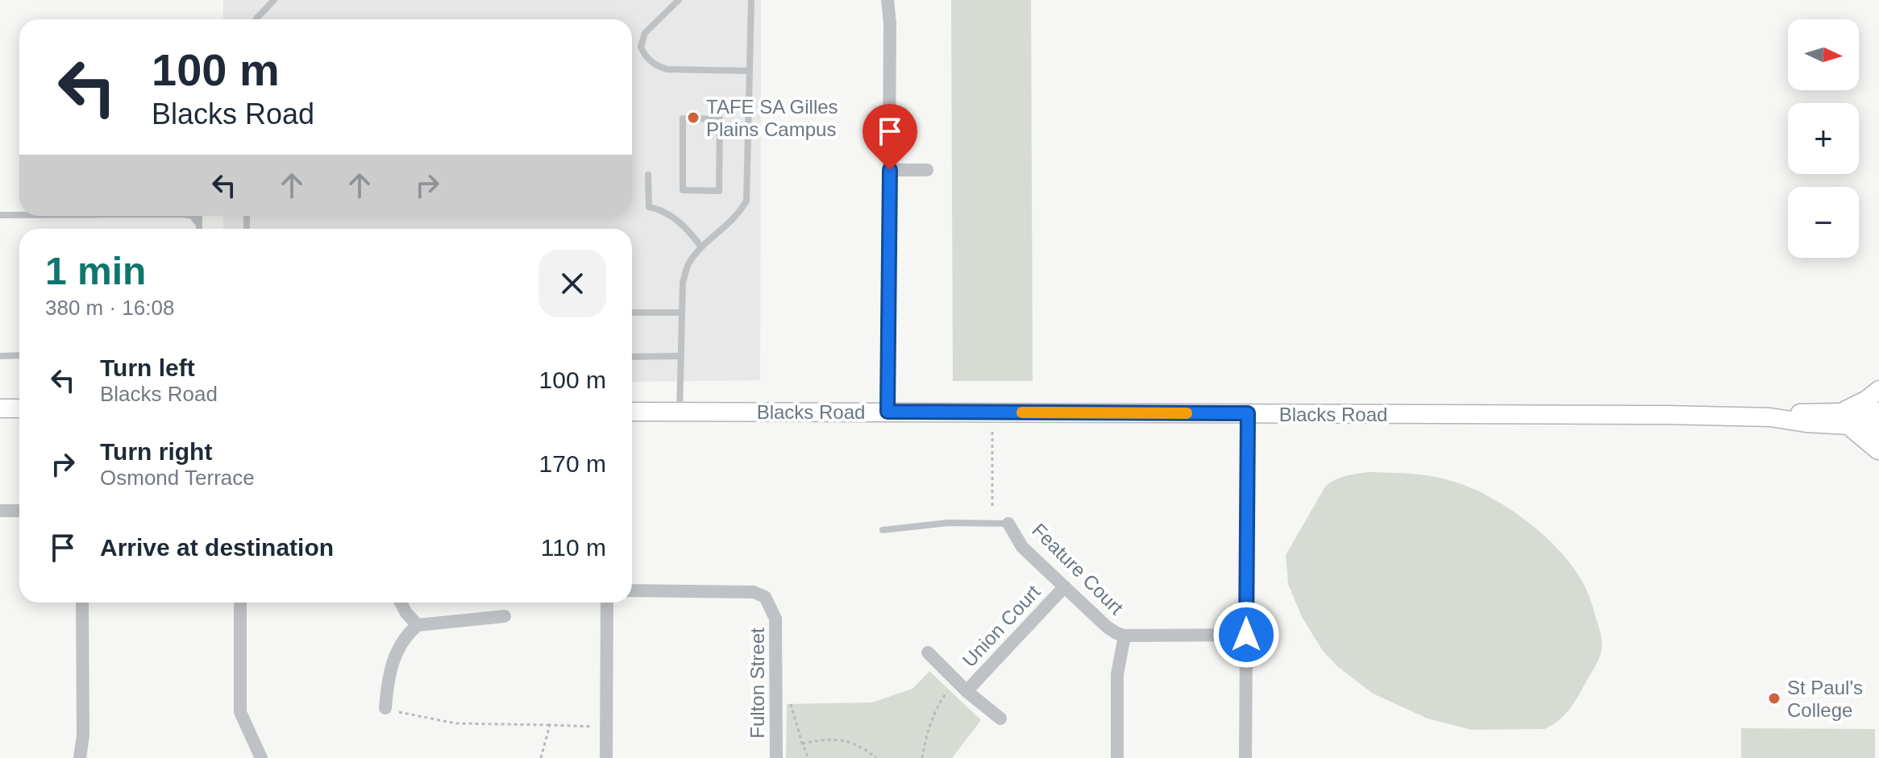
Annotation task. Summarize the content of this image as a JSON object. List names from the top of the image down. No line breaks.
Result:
{"streets":{"street":["Blacks Road","Feature Court","Union Court","Fulton Street"]},"crossings":[["Feature Court","Union Court"]],"places":["TAFE SA Gilles Plains Campus","St Paul's College"],"north":"right","page":{"map_buttons":["+","−"],"turn":["100 m","Blacks Road"],"heading":["1 min","380 m · 16:08"],"list":[{"name":"Turn left","note":"Blacks Road","value":"100 m"},{"name":"Turn right","note":"Osmond Terrace","value":"170 m"},{"name":"Arrive at destination","value":"110 m"}]}}
